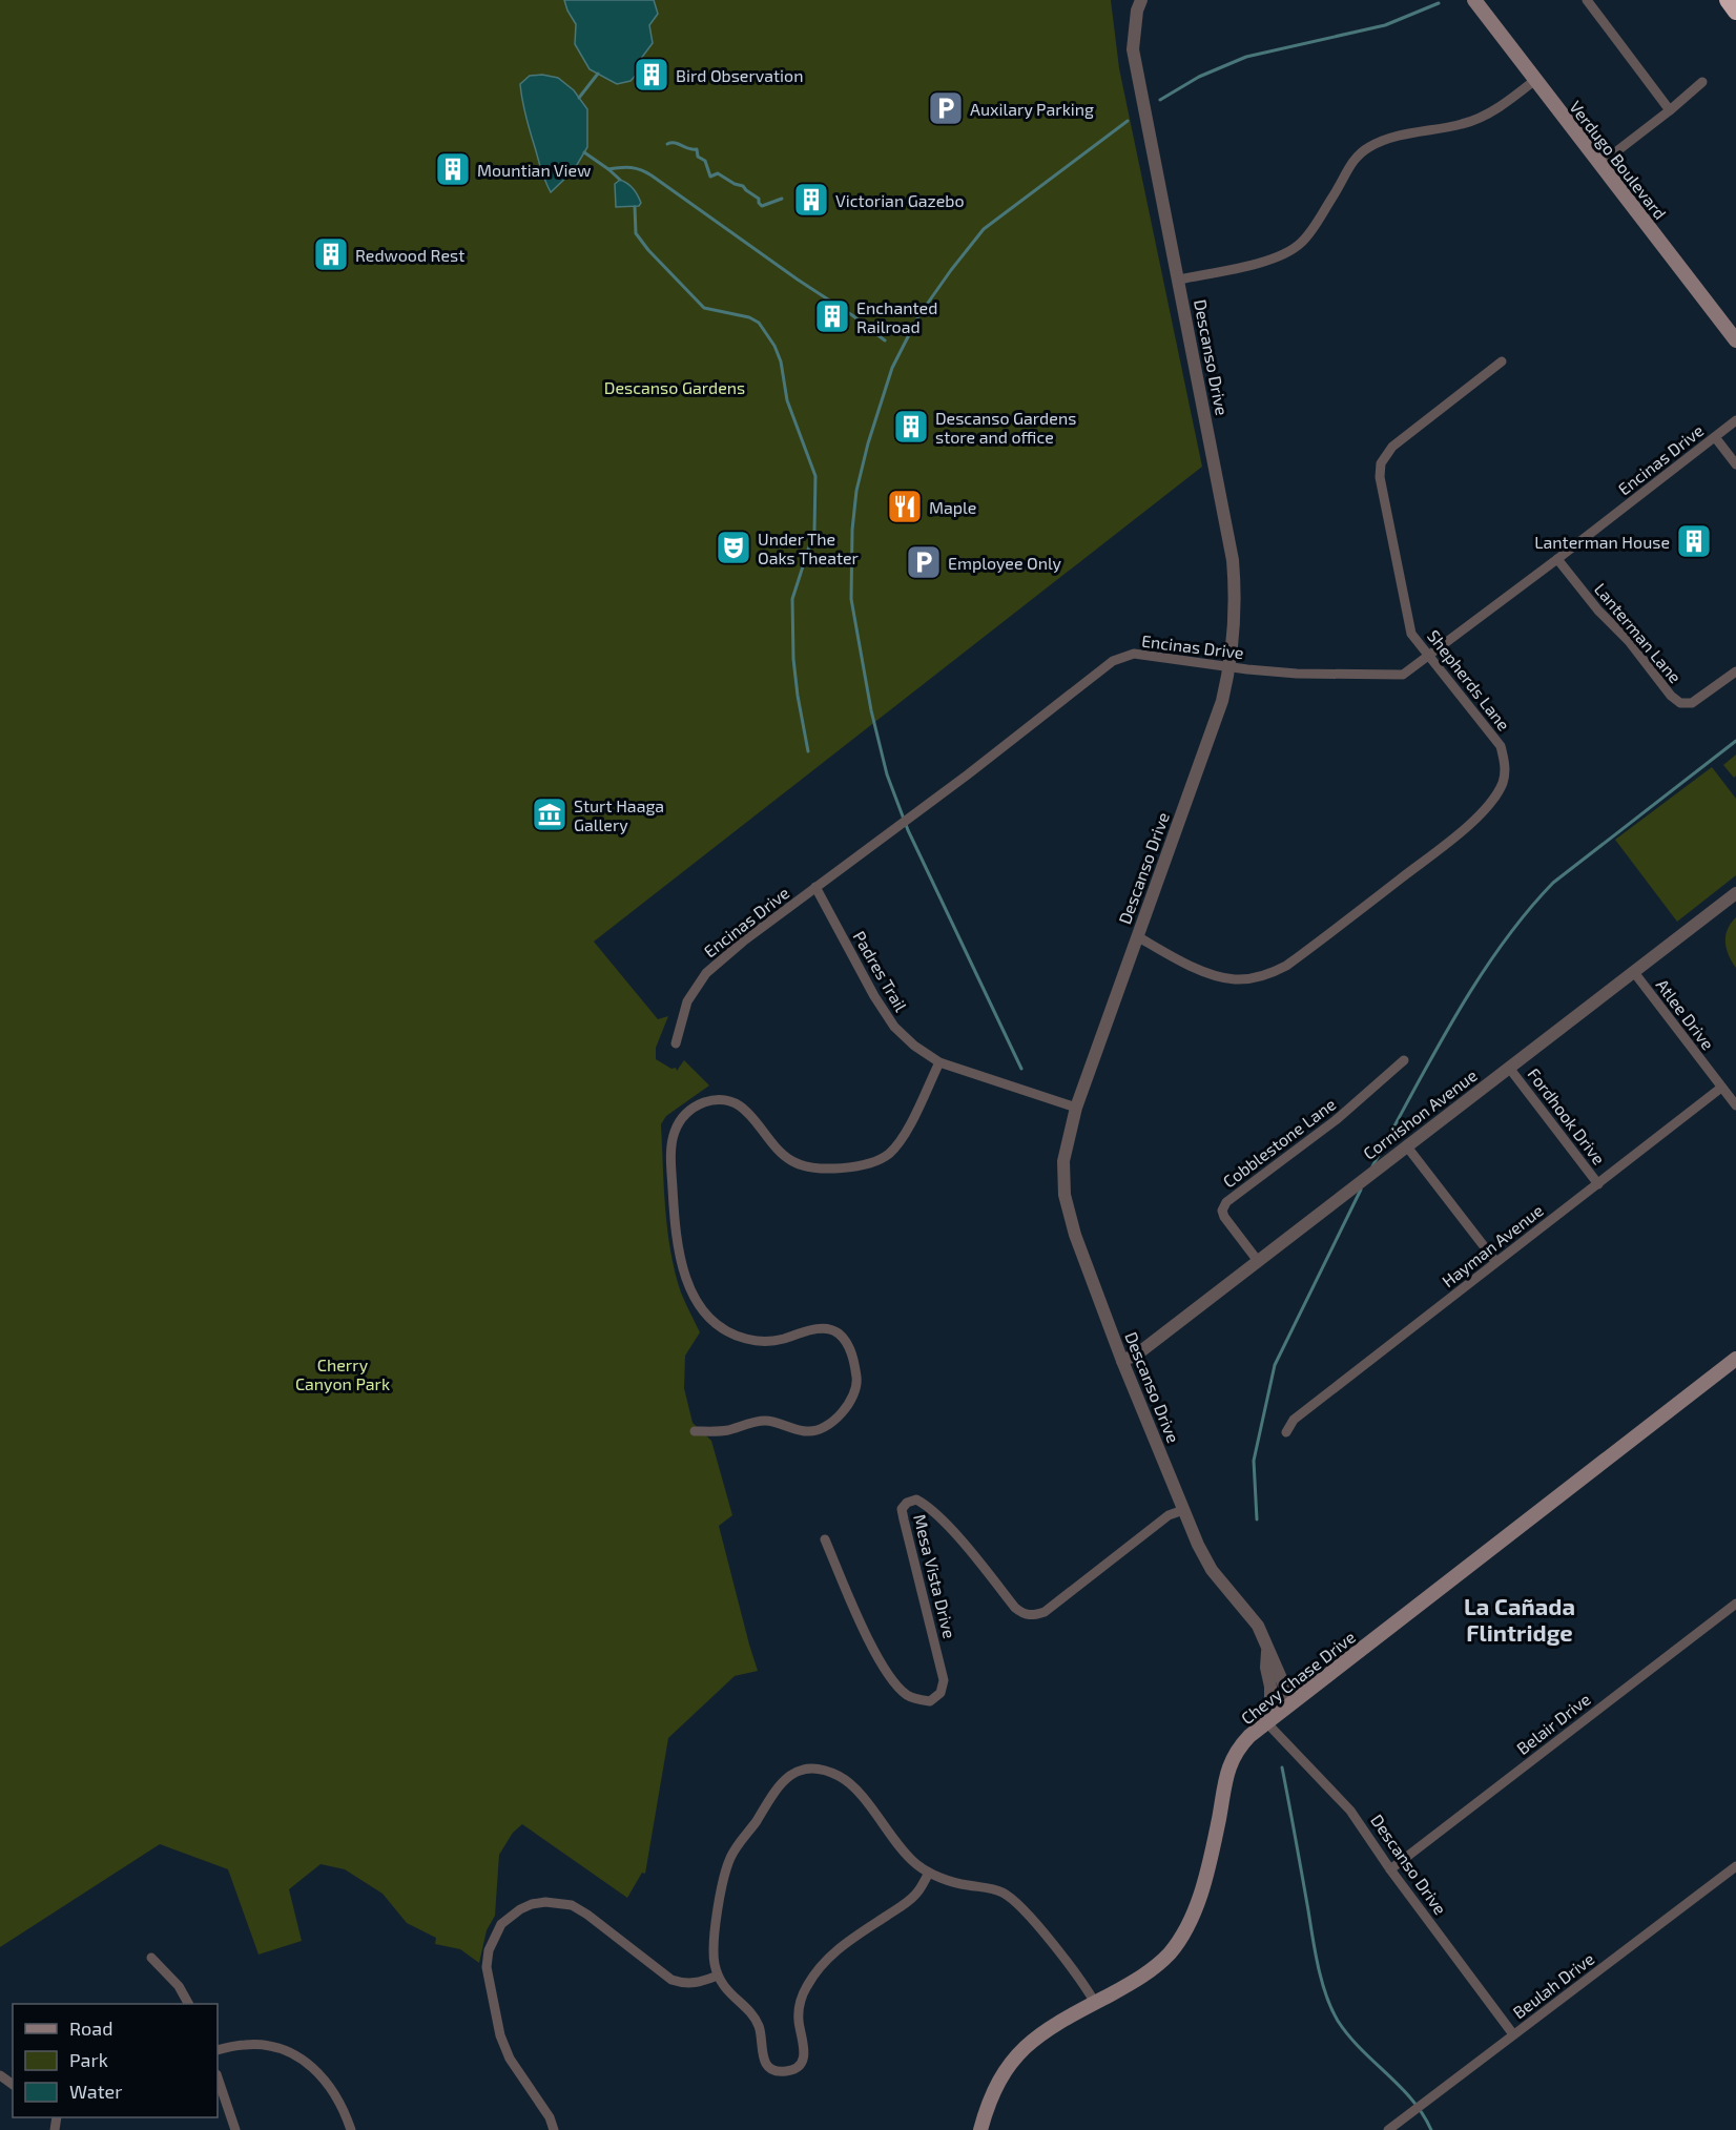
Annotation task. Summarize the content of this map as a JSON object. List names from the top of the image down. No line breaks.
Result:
{"streets":{"main road":["Verdugo Boulevard","Chevy Chase Drive"],"street":["Descanso Drive","Encinas Drive","Lanterman Lane","Shepherds Lane","Padres Trail","Atlee Drive","Cornishon Avenue","Fordhook Drive","Cobblestone Lane","Hayman Avenue","Mesa Vista Drive","Belair Drive","Beulah Drive"]},"crossings":[["Descanso Drive","Encinas Drive"],["Descanso Drive","Shepherds Lane"],["Descanso Drive","Padres Trail"],["Descanso Drive","Cornishon Avenue"],["Descanso Drive","Mesa Vista Drive"],["Descanso Drive","Chevy Chase Drive"],["Descanso Drive","Belair Drive"],["Descanso Drive","Beulah Drive"],["Encinas Drive","Lanterman Lane"],["Encinas Drive","Shepherds Lane"],["Encinas Drive","Padres Trail"],["Atlee Drive","Cornishon Avenue"],["Atlee Drive","Hayman Avenue"],["Cornishon Avenue","Fordhook Drive"],["Cornishon Avenue","Cobblestone Lane"],["Fordhook Drive","Hayman Avenue"]],"districts":["La Cañada Flintridge"],"parks":["Descanso Gardens","Cherry Canyon Park"],"places":{"building":["Bird Observation","Mountian View","Victorian Gazebo","Redwood Rest","Enchanted Railroad","Descanso Gardens store and office","Lanterman House"],"parking":["Auxilary Parking","Employee Only"],"restaurant":["Maple"],"theatre":["Under The Oaks Theater"],"museum":["Sturt Haaga Gallery"]},"legend":["Road","Park","Water"]}
